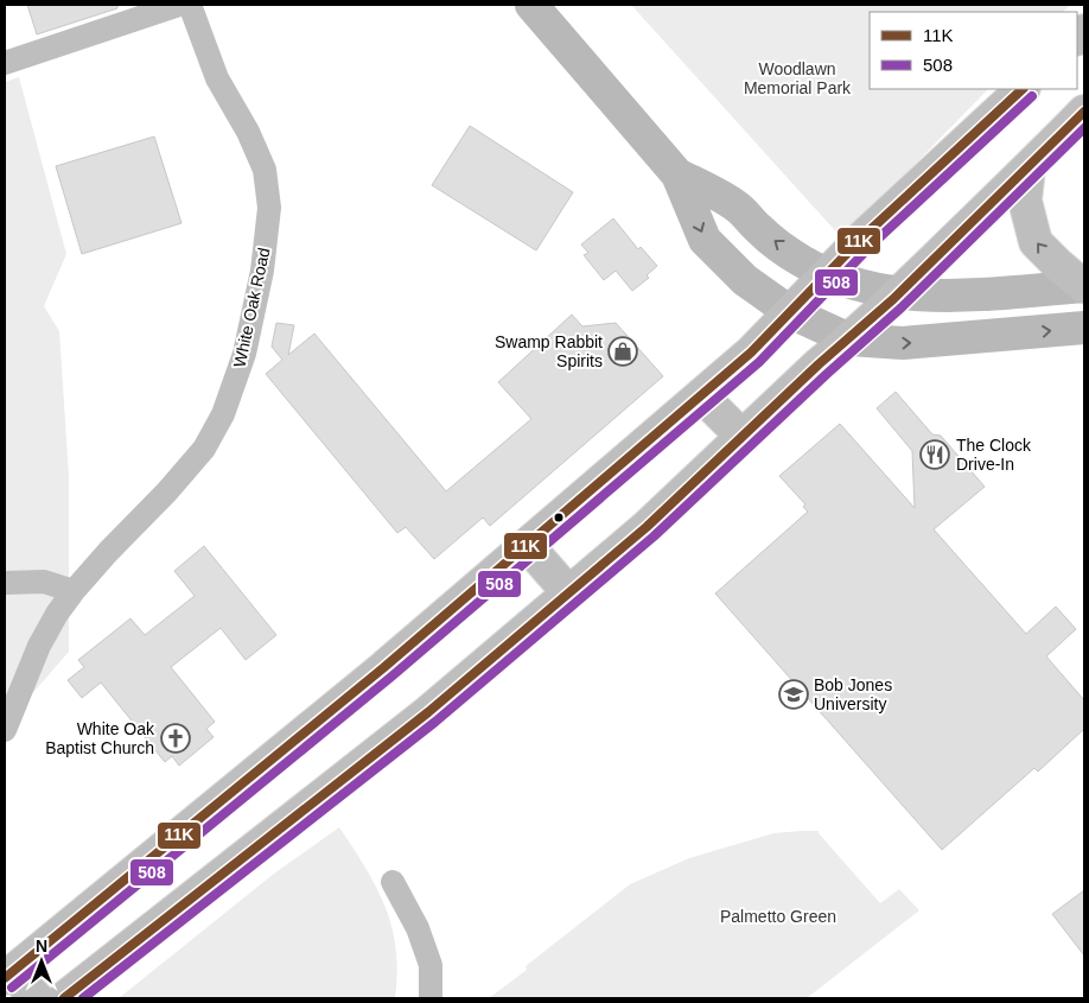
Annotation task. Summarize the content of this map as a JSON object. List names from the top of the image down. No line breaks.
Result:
{"streets":{"street":["White Oak Road"]},"parks":["Woodlawn Memorial Park","Palmetto Green"],"places":{"shop":["Swamp Rabbit Spirits"],"restaurant":["The Clock Drive-In"],"school or university":["Bob Jones University"],"church":["White Oak Baptist Church"]},"lines":["transit line 11K","transit line 508"],"legend":["11K","508"],"north":"top"}
